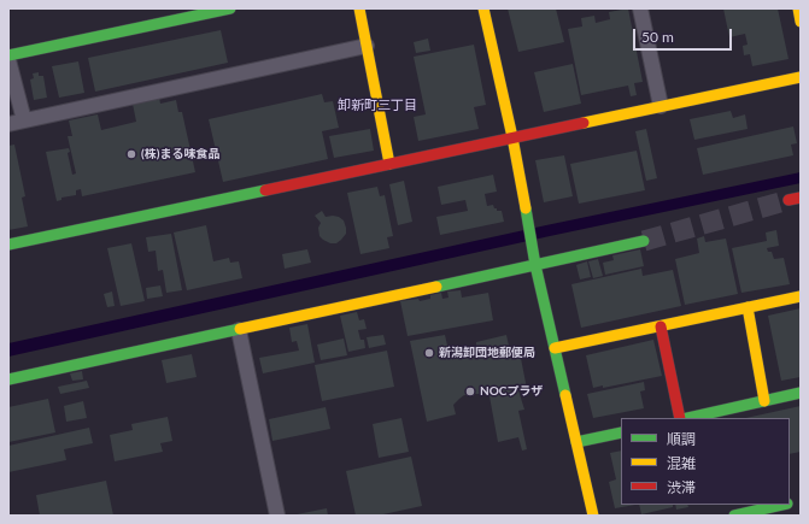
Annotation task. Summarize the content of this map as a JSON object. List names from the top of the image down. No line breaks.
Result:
{"districts":["卸新町三丁目"],"places":["(株)まる味食品","新潟卸団地郵便局","NOCプラザ"],"legend":["順調","混雑","渋滞"],"scale_bar":"50 m"}
